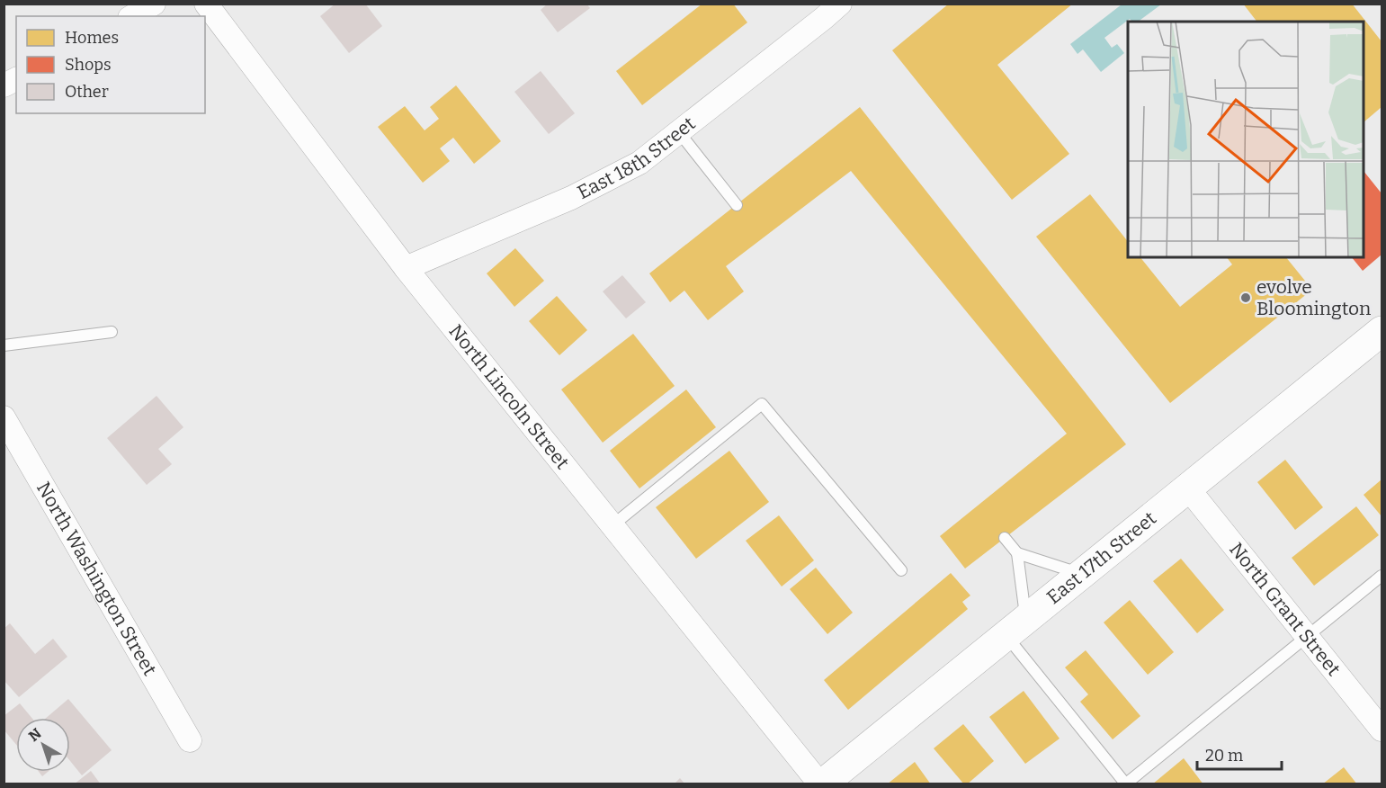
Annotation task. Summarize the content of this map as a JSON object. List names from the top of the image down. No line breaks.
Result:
{"streets":{"main road":["East 17th Street"],"street":["East 18th Street","North Lincoln Street","North Washington Street","North Grant Street"]},"crossings":[["East 18th Street","North Lincoln Street"],["North Lincoln Street","East 17th Street"],["East 17th Street","North Grant Street"]],"places":["evolve Bloomington"],"legend":["Homes","Shops","Other"],"scale_bar":"20 m","north":"top left"}
